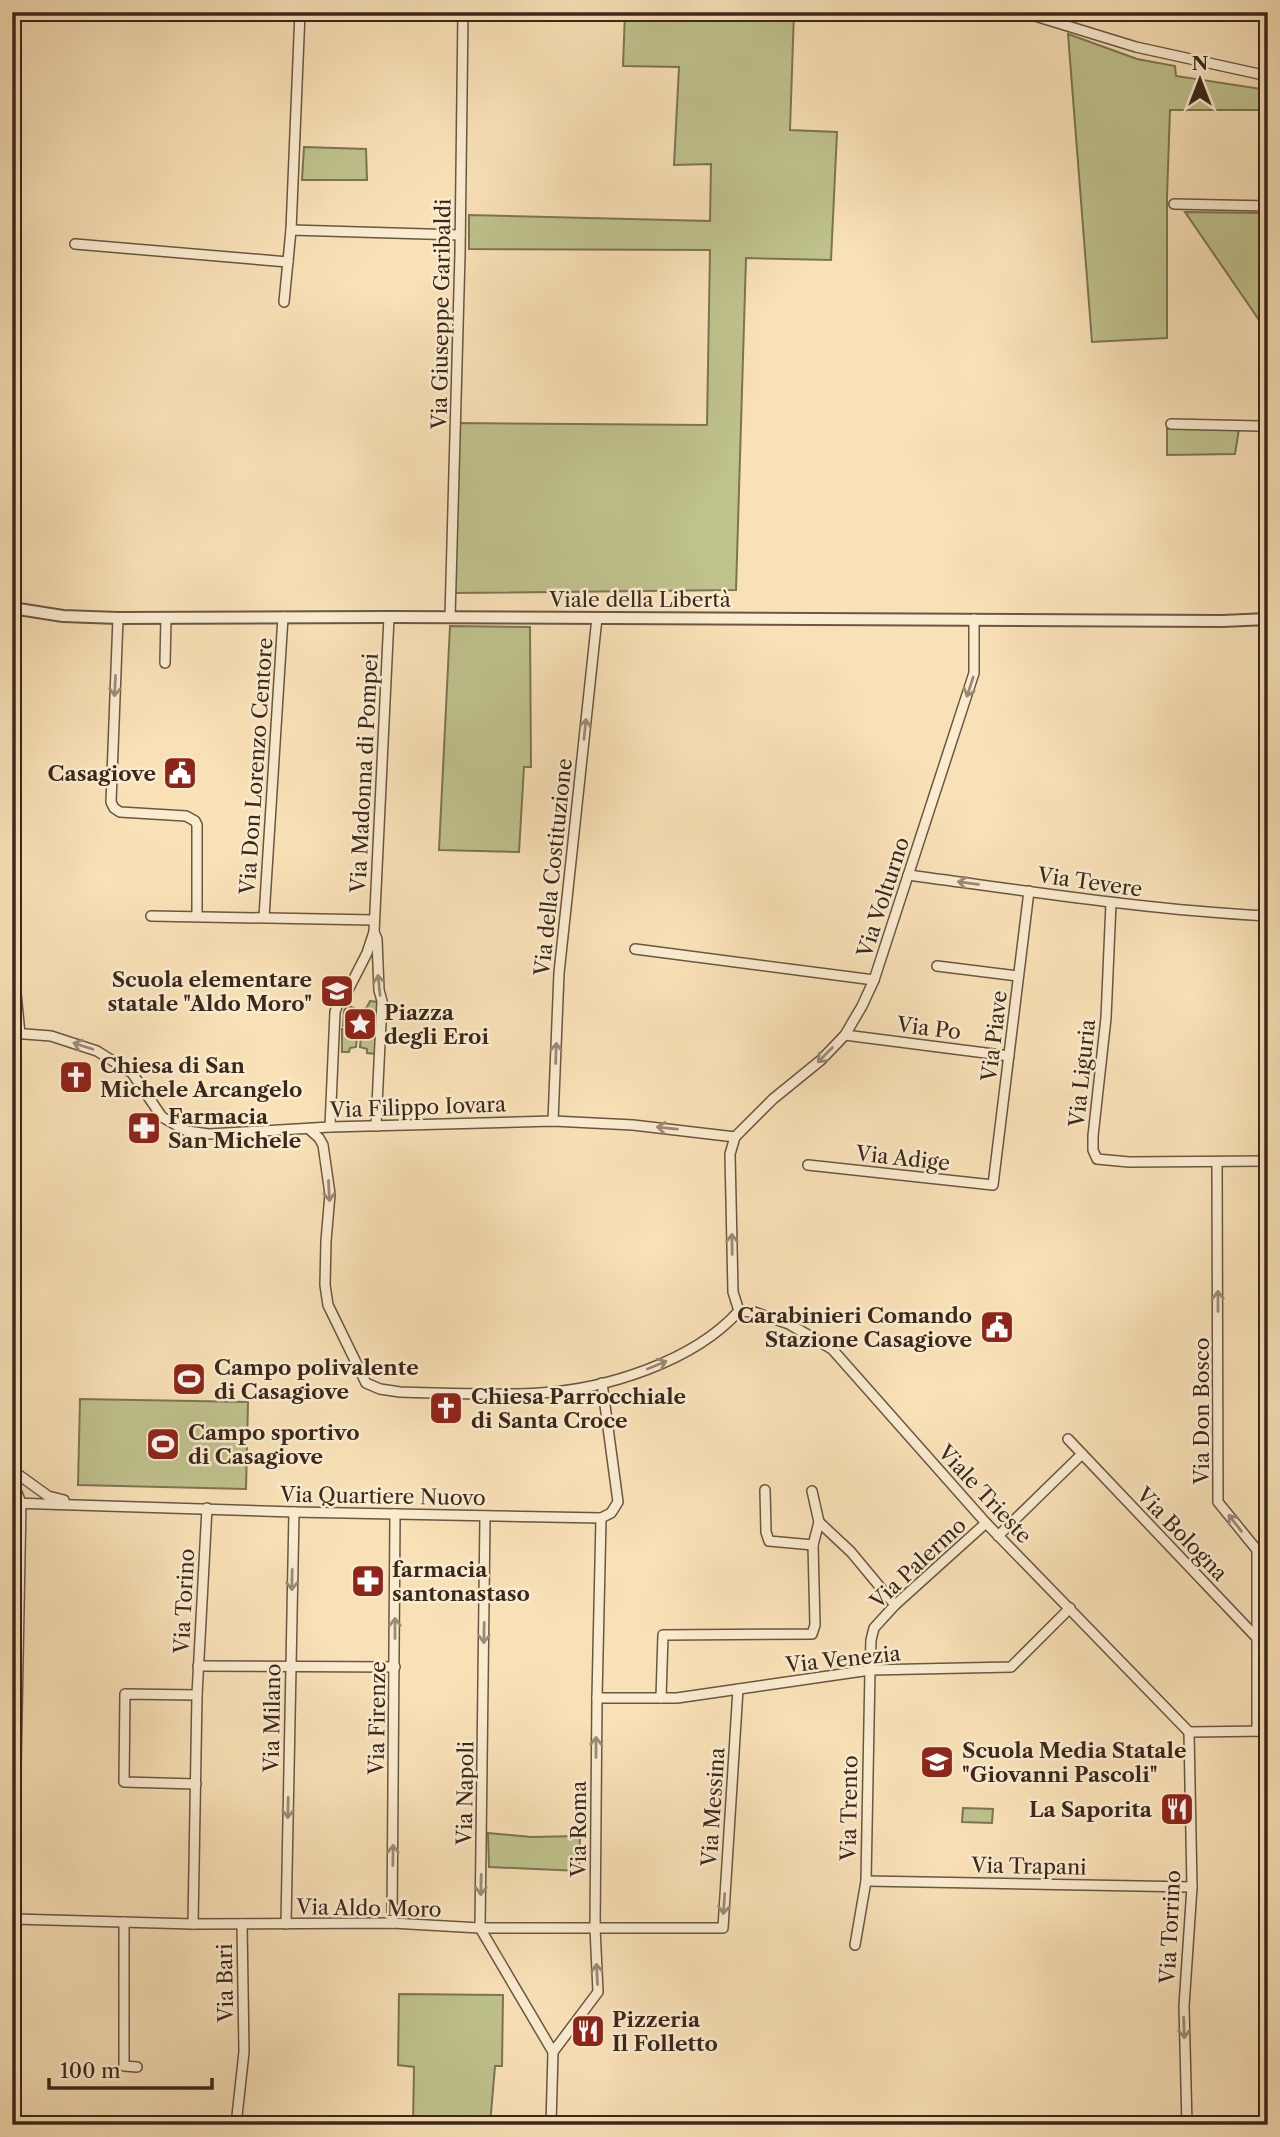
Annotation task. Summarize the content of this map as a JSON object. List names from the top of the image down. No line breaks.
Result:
{"streets":{"street":["Via Giuseppe Garibaldi","Viale della Libertà","Via Don Lorenzo Centore","Via Madonna di Pompei","Via della Costituzione","Via Tevere","Via Volturno","Via Po","Via Piave","Via Liguria","Via Filippo Iovara","Via Adige","Via Don Bosco","Viale Trieste","Via Quartiere Nuovo","Via Bologna","Via Palermo","Via Torino","Via Venezia","Via Milano","Via Firenze","Via Napoli","Via Messina","Via Trento","Via Roma","Via Trapani","Via Aldo Moro","Via Torrino","Via Bari"]},"crossings":[["Via Giuseppe Garibaldi","Viale della Libertà"],["Viale della Libertà","Via Don Lorenzo Centore"],["Viale della Libertà","Via Madonna di Pompei"],["Viale della Libertà","Via della Costituzione"],["Viale della Libertà","Via Volturno"],["Via della Costituzione","Via Filippo Iovara"],["Via Tevere","Via Volturno"],["Via Tevere","Via Piave"],["Via Tevere","Via Liguria"],["Via Volturno","Via Po"],["Via Volturno","Via Filippo Iovara"],["Via Po","Via Piave"],["Via Piave","Via Adige"],["Via Liguria","Via Don Bosco"],["Via Don Bosco","Via Bologna"],["Viale Trieste","Via Palermo"],["Viale Trieste","Via Venezia"],["Viale Trieste","Via Torrino"],["Via Quartiere Nuovo","Via Torino"],["Via Quartiere Nuovo","Via Milano"],["Via Quartiere Nuovo","Via Firenze"],["Via Quartiere Nuovo","Via Napoli"],["Via Quartiere Nuovo","Via Roma"],["Via Palermo","Via Venezia"],["Via Palermo","Via Trento"],["Via Torino","Via Aldo Moro"],["Via Venezia","Via Messina"],["Via Venezia","Via Trento"],["Via Venezia","Via Roma"],["Via Milano","Via Aldo Moro"],["Via Firenze","Via Aldo Moro"],["Via Napoli","Via Aldo Moro"],["Via Messina","Via Aldo Moro"],["Via Trento","Via Trapani"],["Via Roma","Via Aldo Moro"],["Via Trapani","Via Torrino"],["Via Aldo Moro","Via Bari"]],"one_way":["Via della Costituzione","Via Volturno","Via Filippo Iovara","Via Don Bosco","Via Milano","Via Firenze","Via Napoli","Via Messina","Via Roma","Via Torrino"],"places":{"public building":["Casagiove","Carabinieri Comando Stazione Casagiove"],"school or university":["Scuola elementare statale \"Aldo Moro\"","Scuola Media Statale \"Giovanni Pascoli\""],"place":["Piazza degli Eroi"],"church":["Chiesa di San Michele Arcangelo","Chiesa Parrocchiale di Santa Croce"],"pharmacy":["Farmacia San Michele","farmacia santonastaso"],"sports":["Campo polivalente di Casagiove","Campo sportivo di Casagiove"],"restaurant":["La Saporita","Pizzeria Il Folletto"]},"scale_bar":"100 m","north":"top"}
